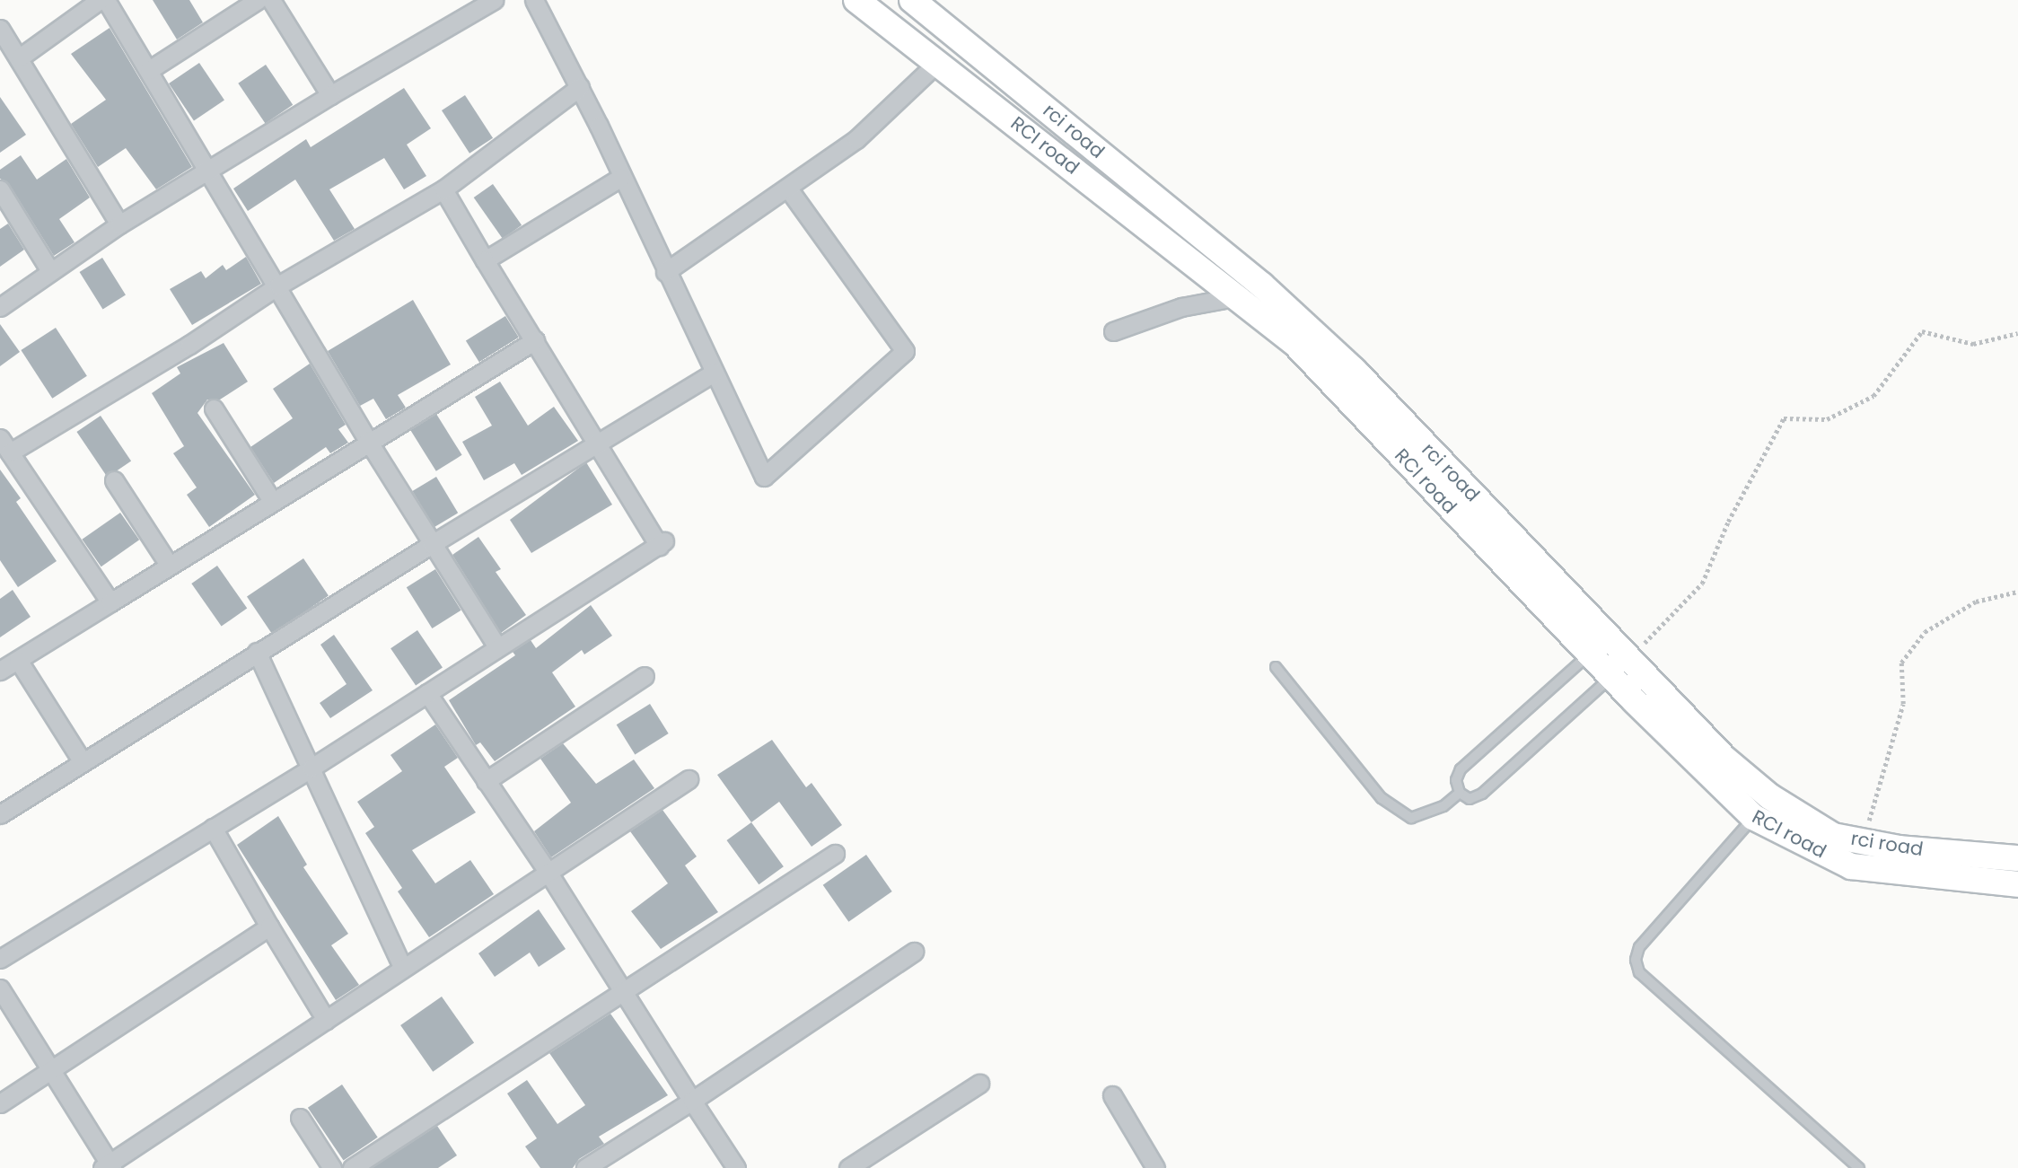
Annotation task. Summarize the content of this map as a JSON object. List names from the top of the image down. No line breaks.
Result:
{"streets":{"main road":["rci road","RCI road"]},"crossings":[["rci road","RCI road"]]}
